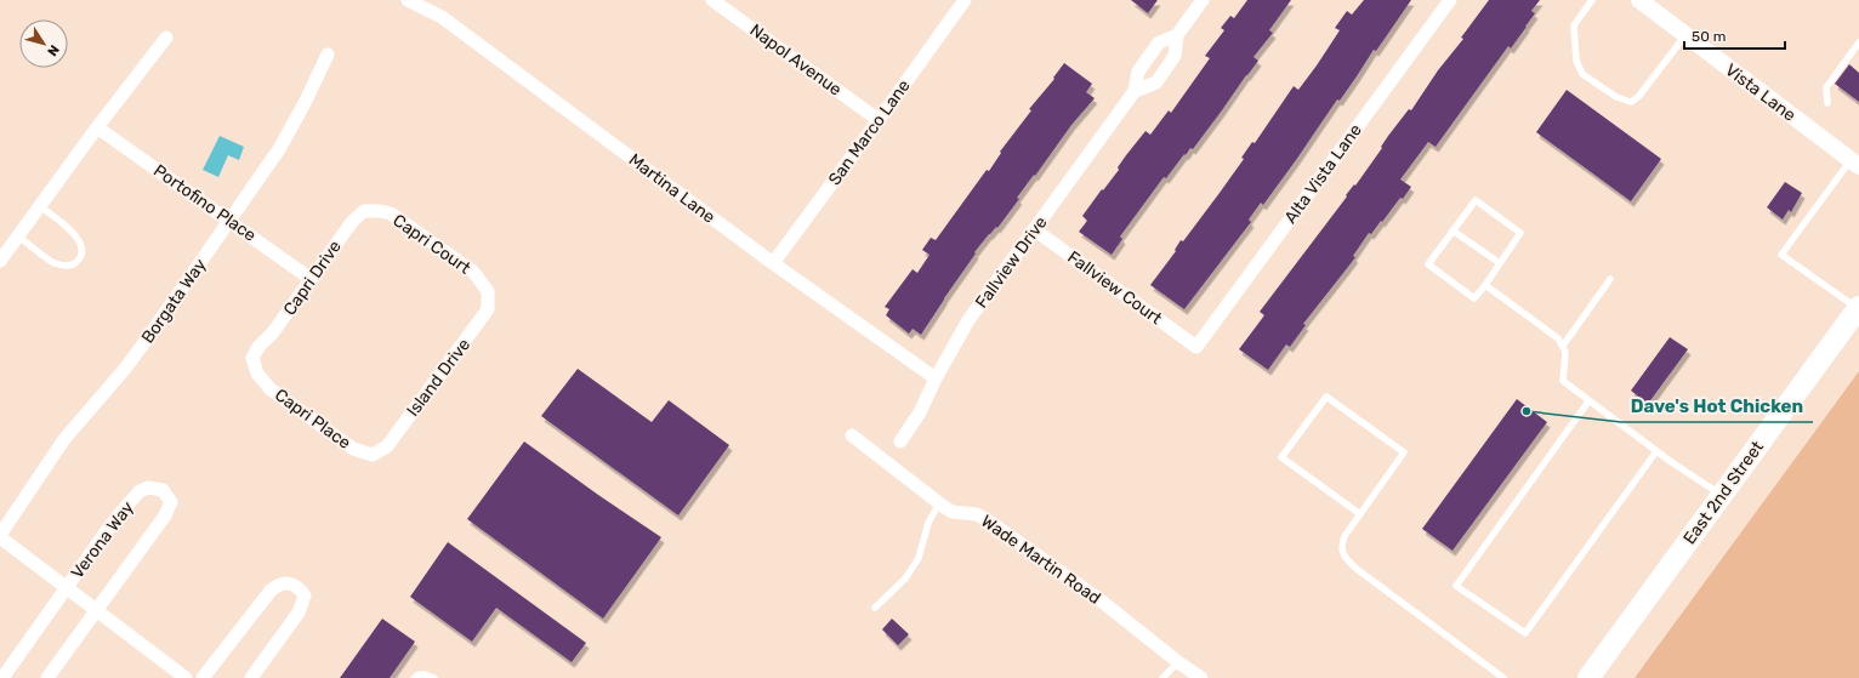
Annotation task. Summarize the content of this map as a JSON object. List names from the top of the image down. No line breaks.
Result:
{"streets":{"main road":["East 2nd Street"],"street":["Napol Avenue","Vista Lane","San Marco Lane","Alta Vista Lane","Martina Lane","Portofino Place","Capri Court","Fallview Drive","Capri Drive","Fallview Court","Borgata Way","Island Drive","Capri Place","Verona Way","Wade Martin Road"]},"crossings":[["Napol Avenue","San Marco Lane"],["San Marco Lane","Martina Lane"],["Alta Vista Lane","Fallview Court"],["Martina Lane","Fallview Drive"],["Portofino Place","Capri Drive"],["Portofino Place","Borgata Way"],["Capri Court","Capri Drive"],["Capri Court","Island Drive"],["Fallview Drive","Fallview Court"],["Capri Drive","Capri Place"],["Island Drive","Capri Place"]],"places":["Dave's Hot Chicken"],"scale_bar":"50 m","north":"bottom right"}
